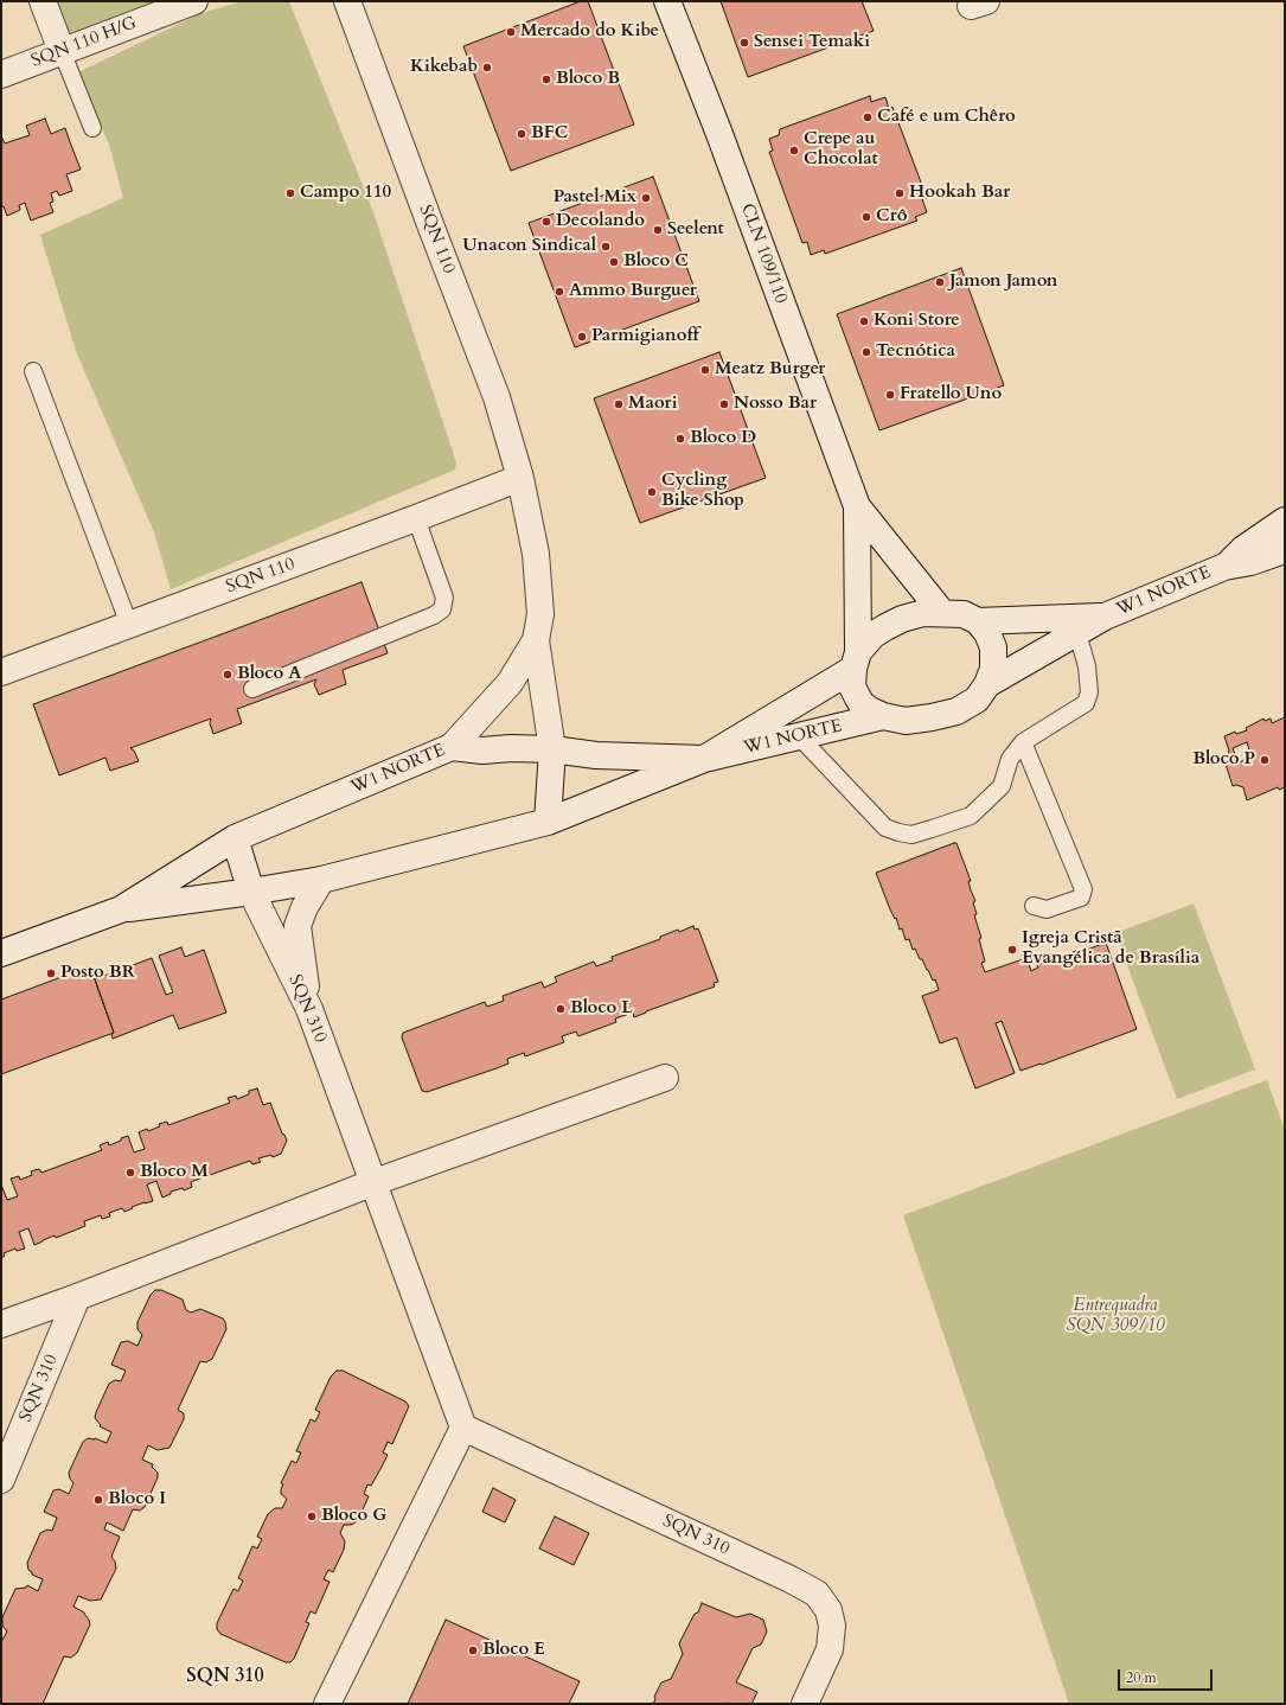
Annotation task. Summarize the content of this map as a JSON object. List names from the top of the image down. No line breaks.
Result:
{"streets":{"street":["SQN 110 H/G","SQN 110","CLN 109/110","W1 NORTE","SQN 310"]},"crossings":[["SQN 110","W1 NORTE"],["CLN 109/110","W1 NORTE"],["W1 NORTE","SQN 310"]],"districts":["SQN 310"],"parks":["Entrequadra SQN 309/10"],"places":["Mercado do Kibe","Sensei Temaki","Kikebab","Bloco B","Café e um Chêro","BFC","Crepe au Chocolat","Campo 110","Hookah Bar","Pastel Mix","Crô","Decolando","Seelent","Unacon Sindical","Bloco C","Jamon Jamon","Ammo Burguer","Koni Store","Parmigianoff","Tecnótica","Meatz Burger","Fratello Uno","Maori","Nosso Bar","Bloco D","Cycling Bike Shop","Bloco A","Bloco P","Igreja Cristã Evangélica de Brasília","Posto BR","Bloco L","Bloco M","Bloco I","Bloco G","Bloco E"],"scale_bar":"20 m"}
